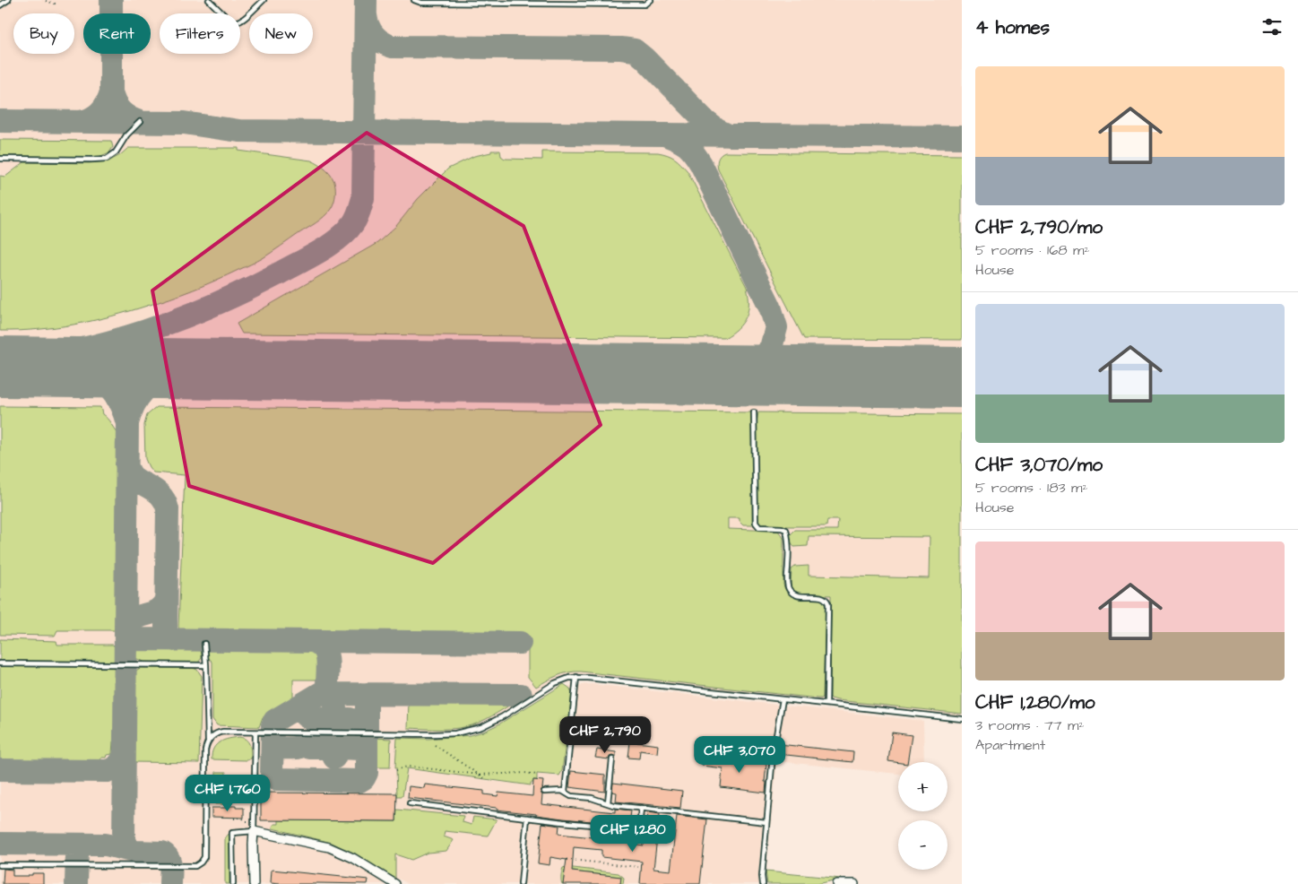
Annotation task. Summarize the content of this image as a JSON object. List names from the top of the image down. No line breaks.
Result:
{"page":{"heading":"4 homes","chip":["Buy","Rent","Filters","New"],"list":[{"name":"CHF 2,790/mo","note":"5 rooms · 168 m² · House"},{"name":"CHF 3,070/mo","note":"5 rooms · 183 m² · House"},{"name":"CHF 1,280/mo","note":"3 rooms · 77 m² · Apartment"}],"price":["CHF 2,790","CHF 3,070","CHF 1,760","CHF 1,280"],"map_buttons":["+","−"]}}
